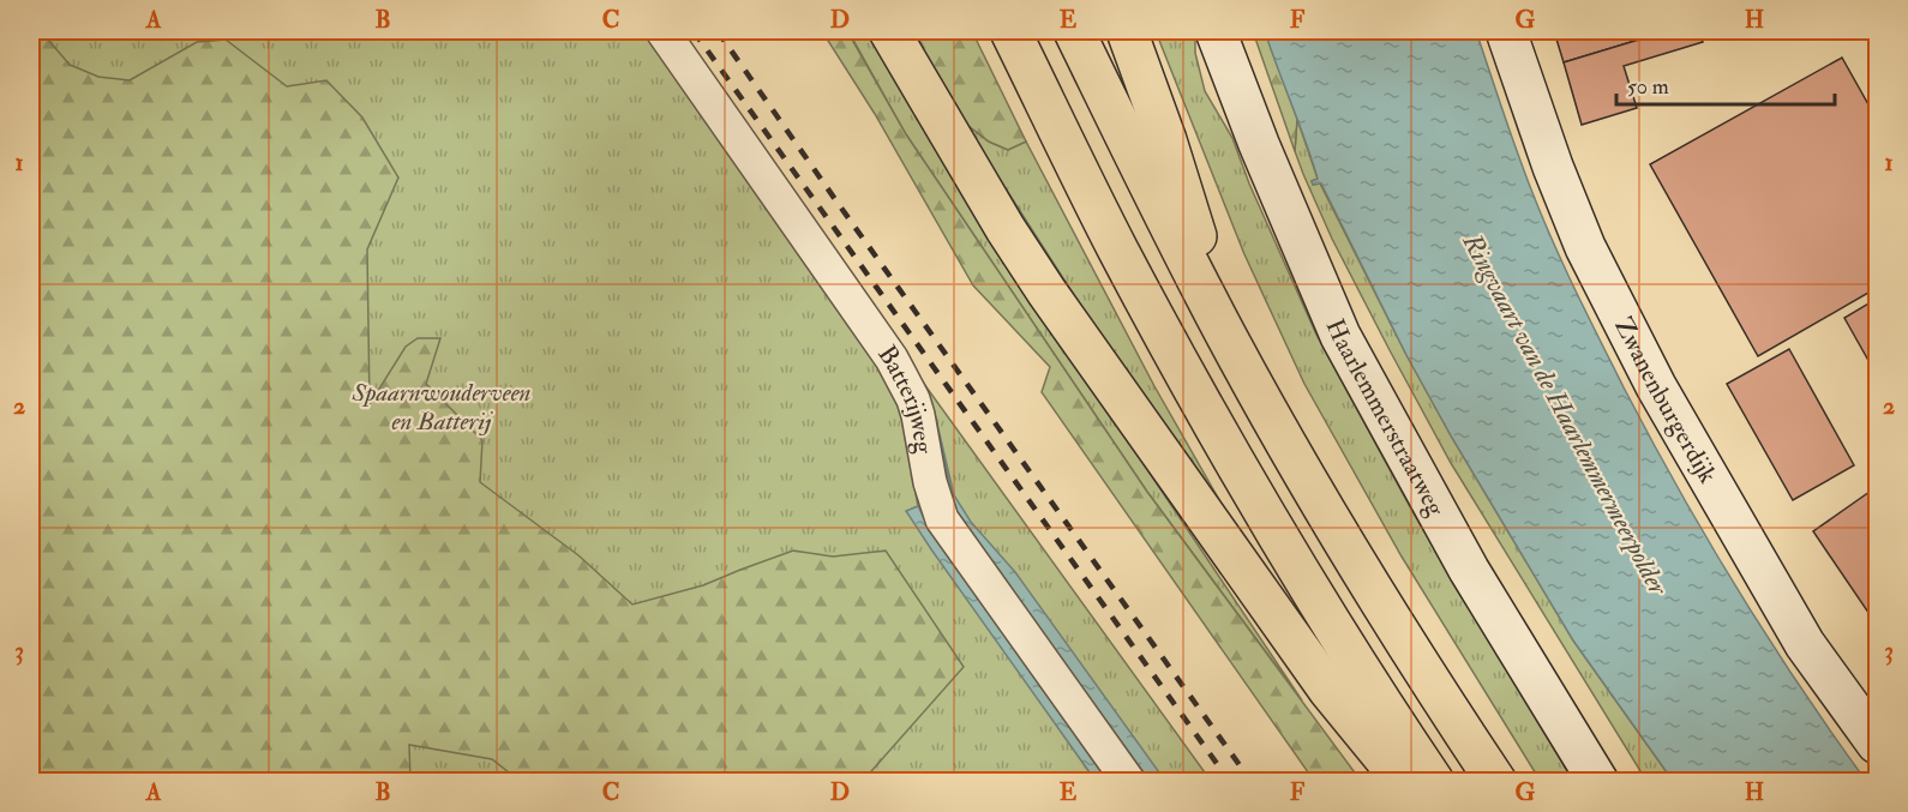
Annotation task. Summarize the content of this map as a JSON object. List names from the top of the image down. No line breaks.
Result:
{"streets":{"main road":["Zwanenburgerdijk","Haarlemmerstraatweg"],"street":["Batterijweg"]},"water":["Ringvaart van de Haarlemmermeerpolder"],"parks":["Spaarnwouderveen en Batterij"],"scale_bar":"50 m","grid":{"columns":["A","B","C","D","E","F","G","H"],"rows":["1","2","3"]}}
